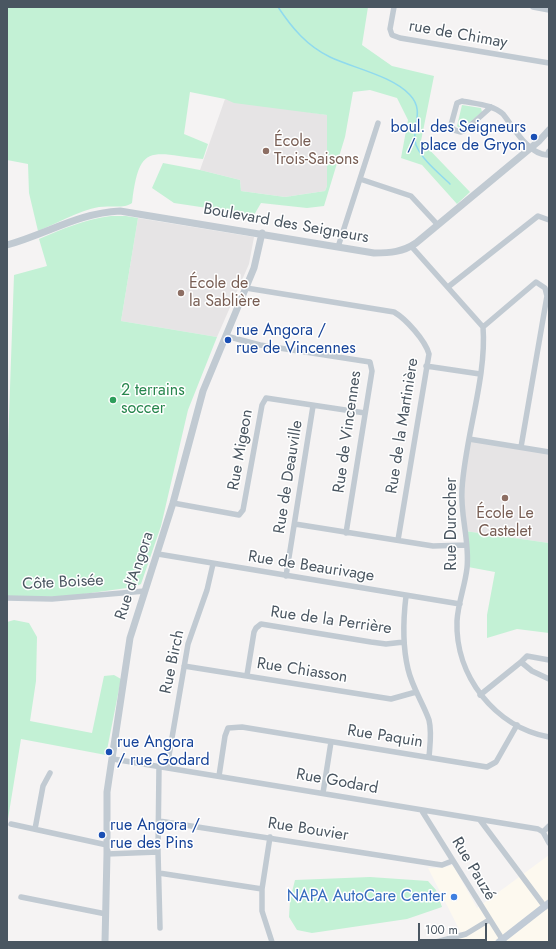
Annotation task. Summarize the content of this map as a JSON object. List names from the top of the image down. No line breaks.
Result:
{"streets":{"street":["rue de Chimay","Boulevard des Seigneurs","Rue de la Martinière","Rue de Vincennes","Rue Migeon","Rue de Deauville","Rue Durocher","Rue de Beaurivage","Rue d'Angora","Côte Boisée","Rue de la Perrière","Rue Birch","Rue Chiasson","Rue Paquin","Rue Godard","Rue Bouvier","Rue Pauzé"]},"crossings":[["Boulevard des Seigneurs","Rue d'Angora"],["Rue de la Martinière","Rue d'Angora"],["Rue de Vincennes","Rue Migeon"],["Rue de Vincennes","Rue d'Angora"],["Rue Migeon","Rue de Deauville"],["Rue Migeon","Rue d'Angora"],["Rue de Deauville","Rue de Beaurivage"],["Rue Durocher","Rue de Beaurivage"],["Rue Durocher","Rue Paquin"],["Rue de Beaurivage","Rue d'Angora"],["Rue de Beaurivage","Rue Birch"],["Rue d'Angora","Côte Boisée"],["Rue d'Angora","Rue Godard"],["Rue de la Perrière","Rue Chiasson"],["Rue Birch","Rue Chiasson"],["Rue Birch","Rue Godard"],["Rue Paquin","Rue Godard"],["Rue Godard","Rue Pauzé"],["Rue Bouvier","Rue Pauzé"]],"places":["boul. des Seigneurs / place de Gryon","École Trois-Saisons","École de la Sablière","rue Angora / rue de Vincennes","2 terrains soccer","École Le Castelet","rue Angora / rue Godard","rue Angora / rue des Pins","NAPA AutoCare Center"],"scale_bar":"100 m"}
